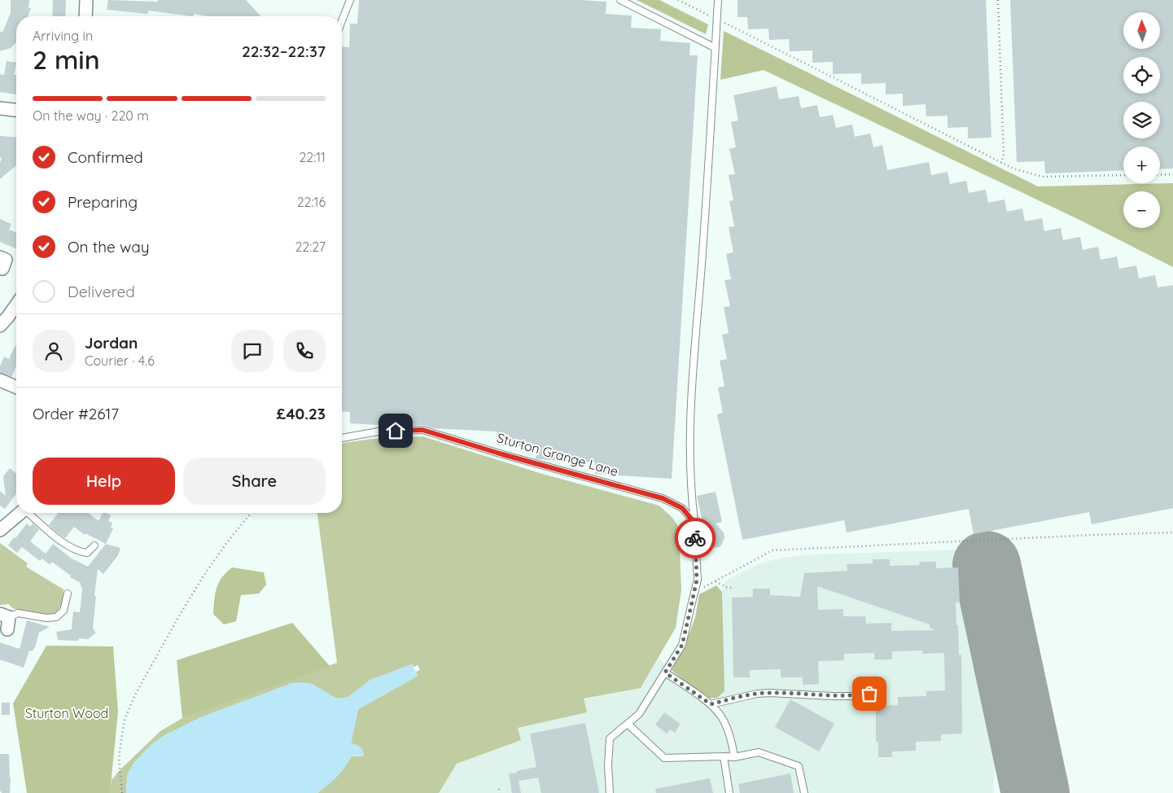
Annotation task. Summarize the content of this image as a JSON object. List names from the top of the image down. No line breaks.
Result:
{"streets":{"lane":["Sturton Grange Lane"]},"parks":["Sturton Wood"],"north":"top","page":{"map_buttons":["+","−"],"heading":["2 min","Arriving in","22:32–22:37"],"panel":["Jordan","Courier · 4.6","Order #2617","£40.23"],"bar":"On the way · 220 m","list":[["Confirmed","22:11"],["Preparing","22:16"],["On the way","22:27"],"Delivered"],"buttons":["Help","Share"]}}
